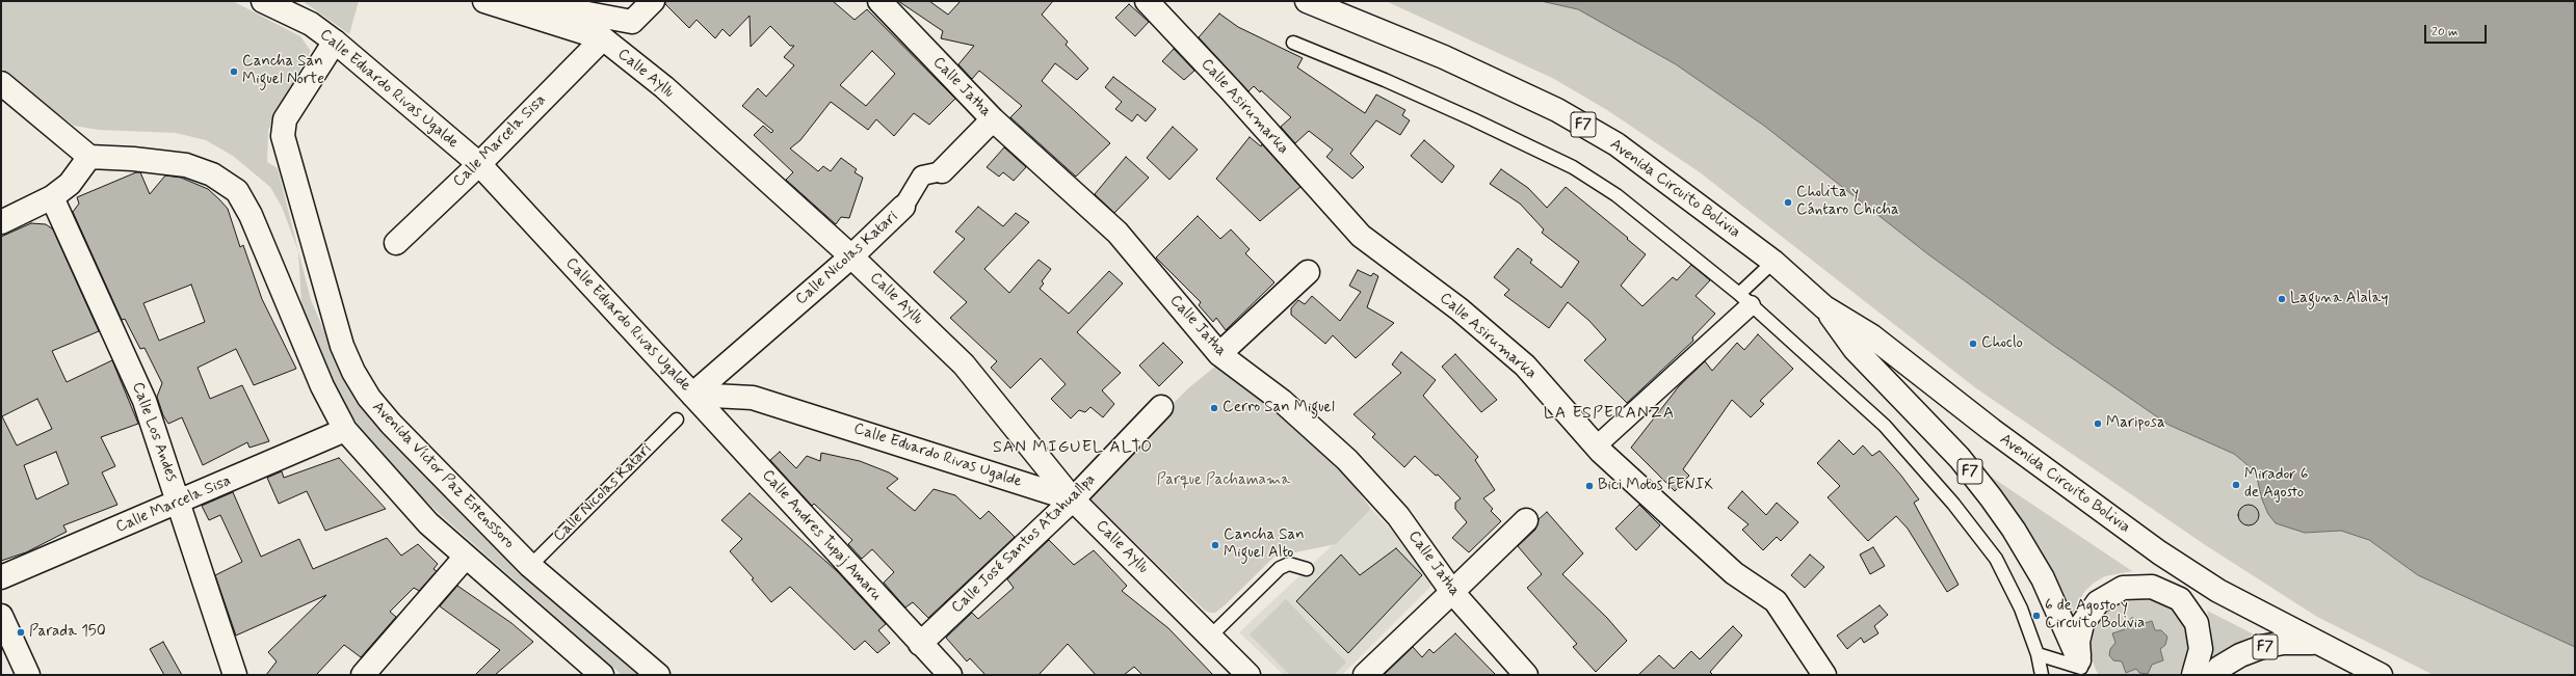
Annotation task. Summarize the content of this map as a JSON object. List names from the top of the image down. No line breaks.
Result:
{"streets":{"main road":["Calle Ayllu","Calle Jatha","Calle Eduardo Rivas Ugalde","Calle Asirumarka","F7","Calle Marcela Sisa","Avenida Circuito Bolivia","Calle Nicolas Katari","Calle Los Andes","Avenida Víctor Paz Estenssoro","Calle Andres Tupaj Amaru","Calle José Santos Atahuallpa"]},"crossings":[["Calle Ayllu","Calle Eduardo Rivas Ugalde"],["Calle Ayllu","Calle Marcela Sisa"],["Calle Ayllu","Calle Nicolas Katari"],["Calle Ayllu","Calle José Santos Atahuallpa"],["Calle Jatha","Calle Nicolas Katari"],["Calle Eduardo Rivas Ugalde","Calle Marcela Sisa"],["Calle Eduardo Rivas Ugalde","Calle Nicolas Katari"],["Calle Eduardo Rivas Ugalde","Avenida Víctor Paz Estenssoro"],["Calle Eduardo Rivas Ugalde","Calle Andres Tupaj Amaru"],["Calle Eduardo Rivas Ugalde","Calle José Santos Atahuallpa"],["Calle Marcela Sisa","Calle Los Andes"],["Calle Nicolas Katari","Avenida Víctor Paz Estenssoro"],["Calle Nicolas Katari","Calle Andres Tupaj Amaru"],["Calle Andres Tupaj Amaru","Calle José Santos Atahuallpa"]],"districts":["LA ESPERANZA","SAN MIGUEL ALTO"],"parks":["Parque Pachamama"],"places":["Cancha San Miguel Norte","Cholita y Cántaro Chicha","Laguna Alalay","Choclo","Cerro San Miguel","Mariposa","Mirador 6 de Agosto","Bici Motos FENIX","Cancha San Miguel Alto","6 de Agosto y Circuito Bolivia","Parada 150"],"scale_bar":"20 m"}
